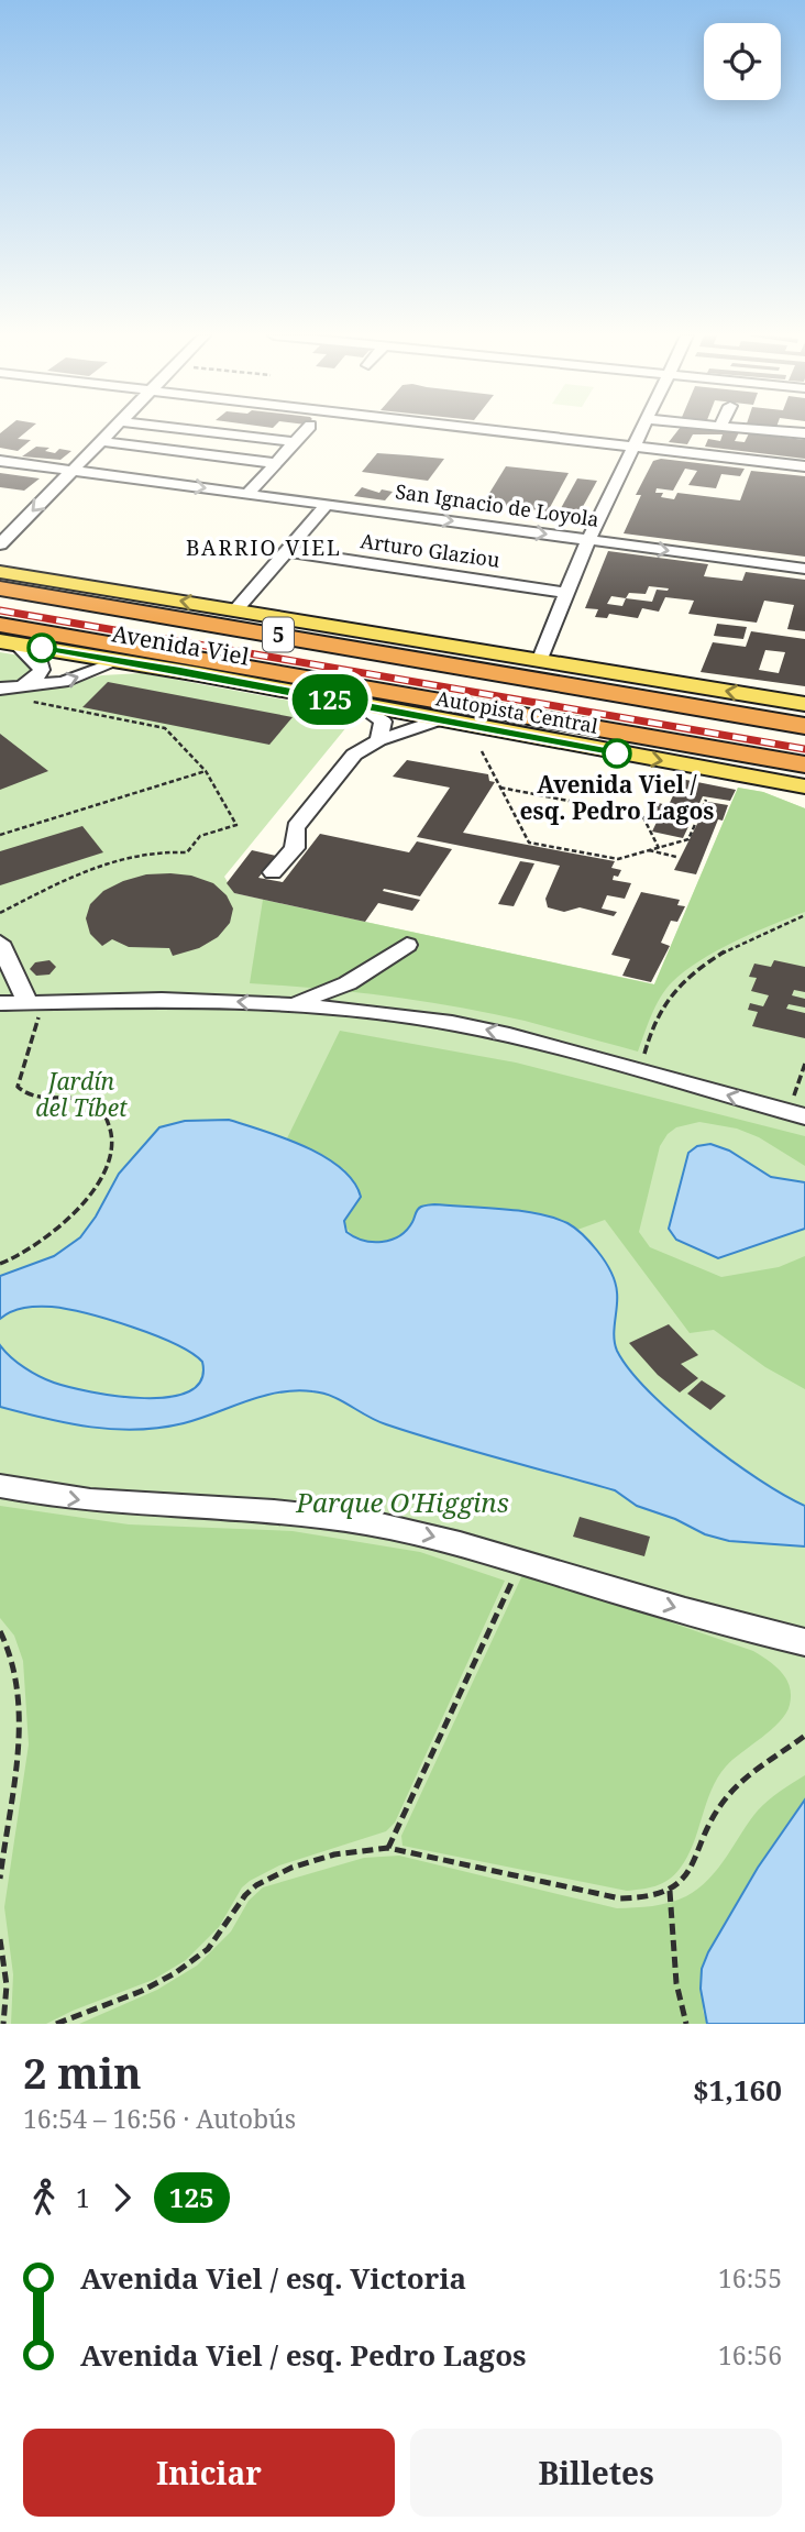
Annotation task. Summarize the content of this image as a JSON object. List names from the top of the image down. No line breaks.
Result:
{"streets":{"highway":["5","Autopista Central"],"main road":["Avenida Viel"],"street":["San Ignacio de Loyola","Arturo Glaziou"]},"crossings":[["Avenida Viel","Autopista Central"]],"districts":["BARRIO VIEL"],"parks":["Jardín del Tíbet","Parque O'Higgins"],"places":["Avenida Viel / esq. Pedro Lagos"],"lines":["bus line 125"],"page":{"on_map":"125","heading":["2 min","16:54 – 16:56 · Autobús","$1,160"],"legs":["1","125"],"list":[{"name":"Avenida Viel / esq. Victoria","value":"16:55"},{"name":"Avenida Viel / esq. Pedro Lagos","value":"16:56"}],"buttons":["Iniciar","Billetes"]}}
